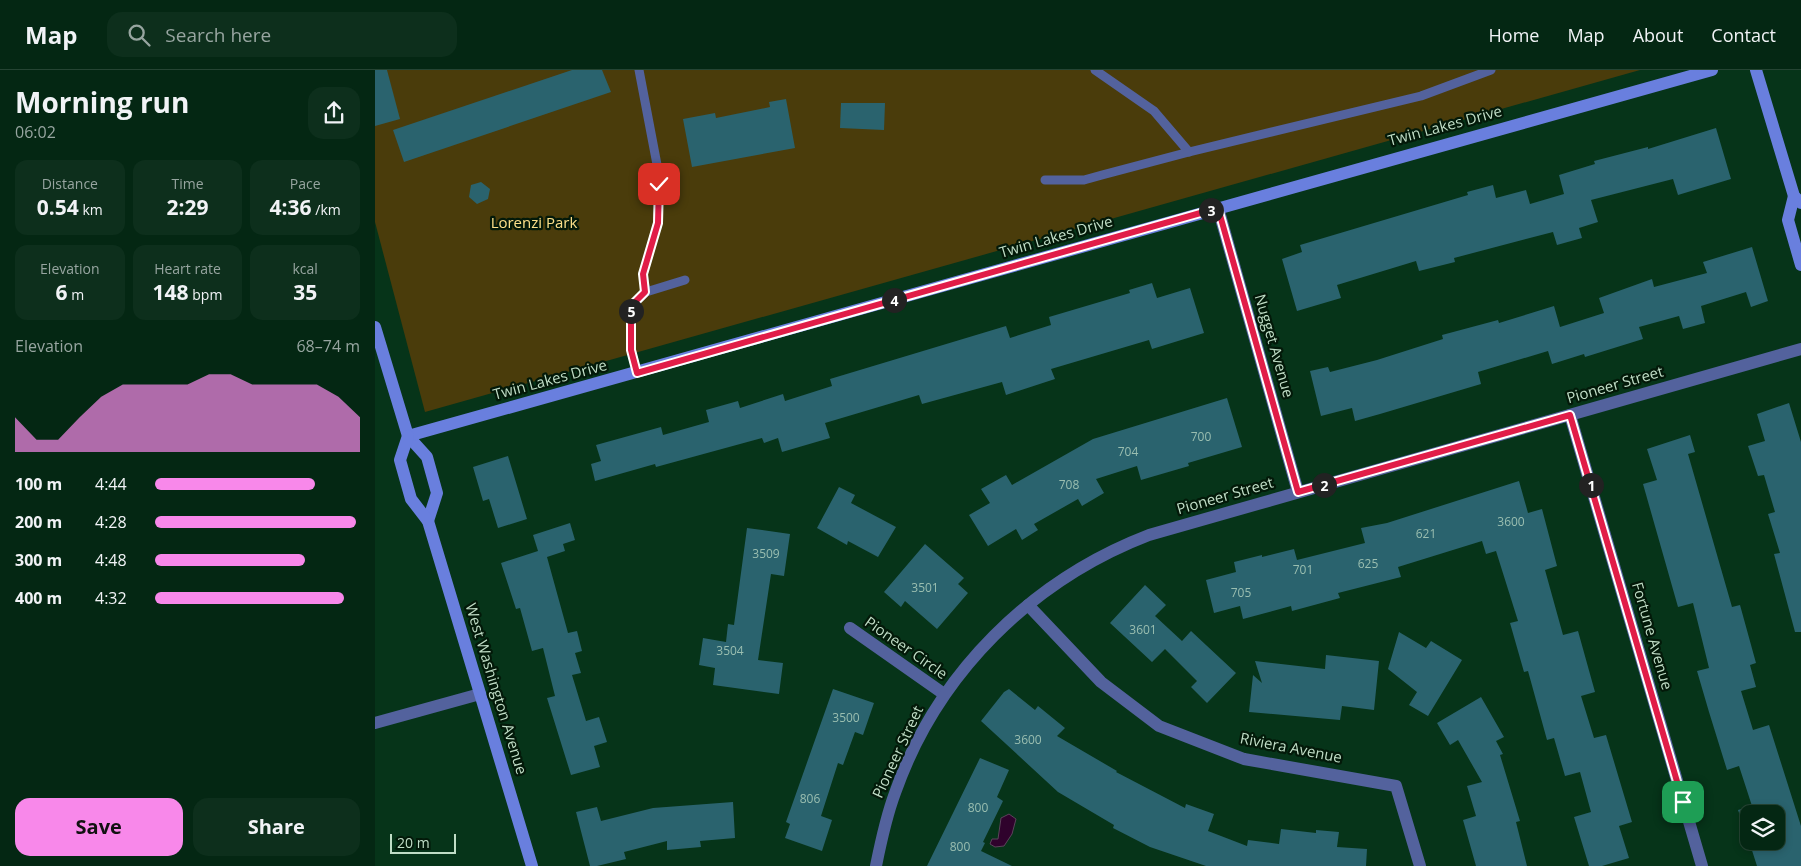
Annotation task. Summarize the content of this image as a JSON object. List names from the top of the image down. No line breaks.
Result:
{"streets":{"street":["Twin Lakes Drive","Nugget Avenue","Pioneer Street","Fortune Avenue","Pioneer Circle","West Washington Avenue","Riviera Avenue"]},"crossings":[["Twin Lakes Drive","Nugget Avenue"],["Twin Lakes Drive","West Washington Avenue"],["Nugget Avenue","Pioneer Street"],["Pioneer Street","Fortune Avenue"],["Pioneer Street","Pioneer Circle"],["Pioneer Street","Riviera Avenue"]],"parks":["Lorenzi Park"],"house_numbers":["700","704","708","3600","621","3509","625","701","3501","705","3601","3504","3500","3600","806","800","800"],"scale_bar":"20 m","page":{"header":"Map","search":"Search here","nav":["Home","Map","About","Contact"],"heading":["Morning run","06:02"],"stats":[["Distance","0.54 km"],["Time","2:29"],["Pace","4:36 /km"],["Elevation","6 m"],["Heart rate","148 bpm"],["kcal","35"]],"pins":["3","4","5","1","2"],"chart":["Elevation","68–74 m"],"list":[{"name":"100 m","note":"4:44"},{"name":"200 m","note":"4:28"},{"name":"300 m","note":"4:48"},{"name":"400 m","note":"4:32"}],"buttons":["Save","Share"],"scale":"20 m"}}
